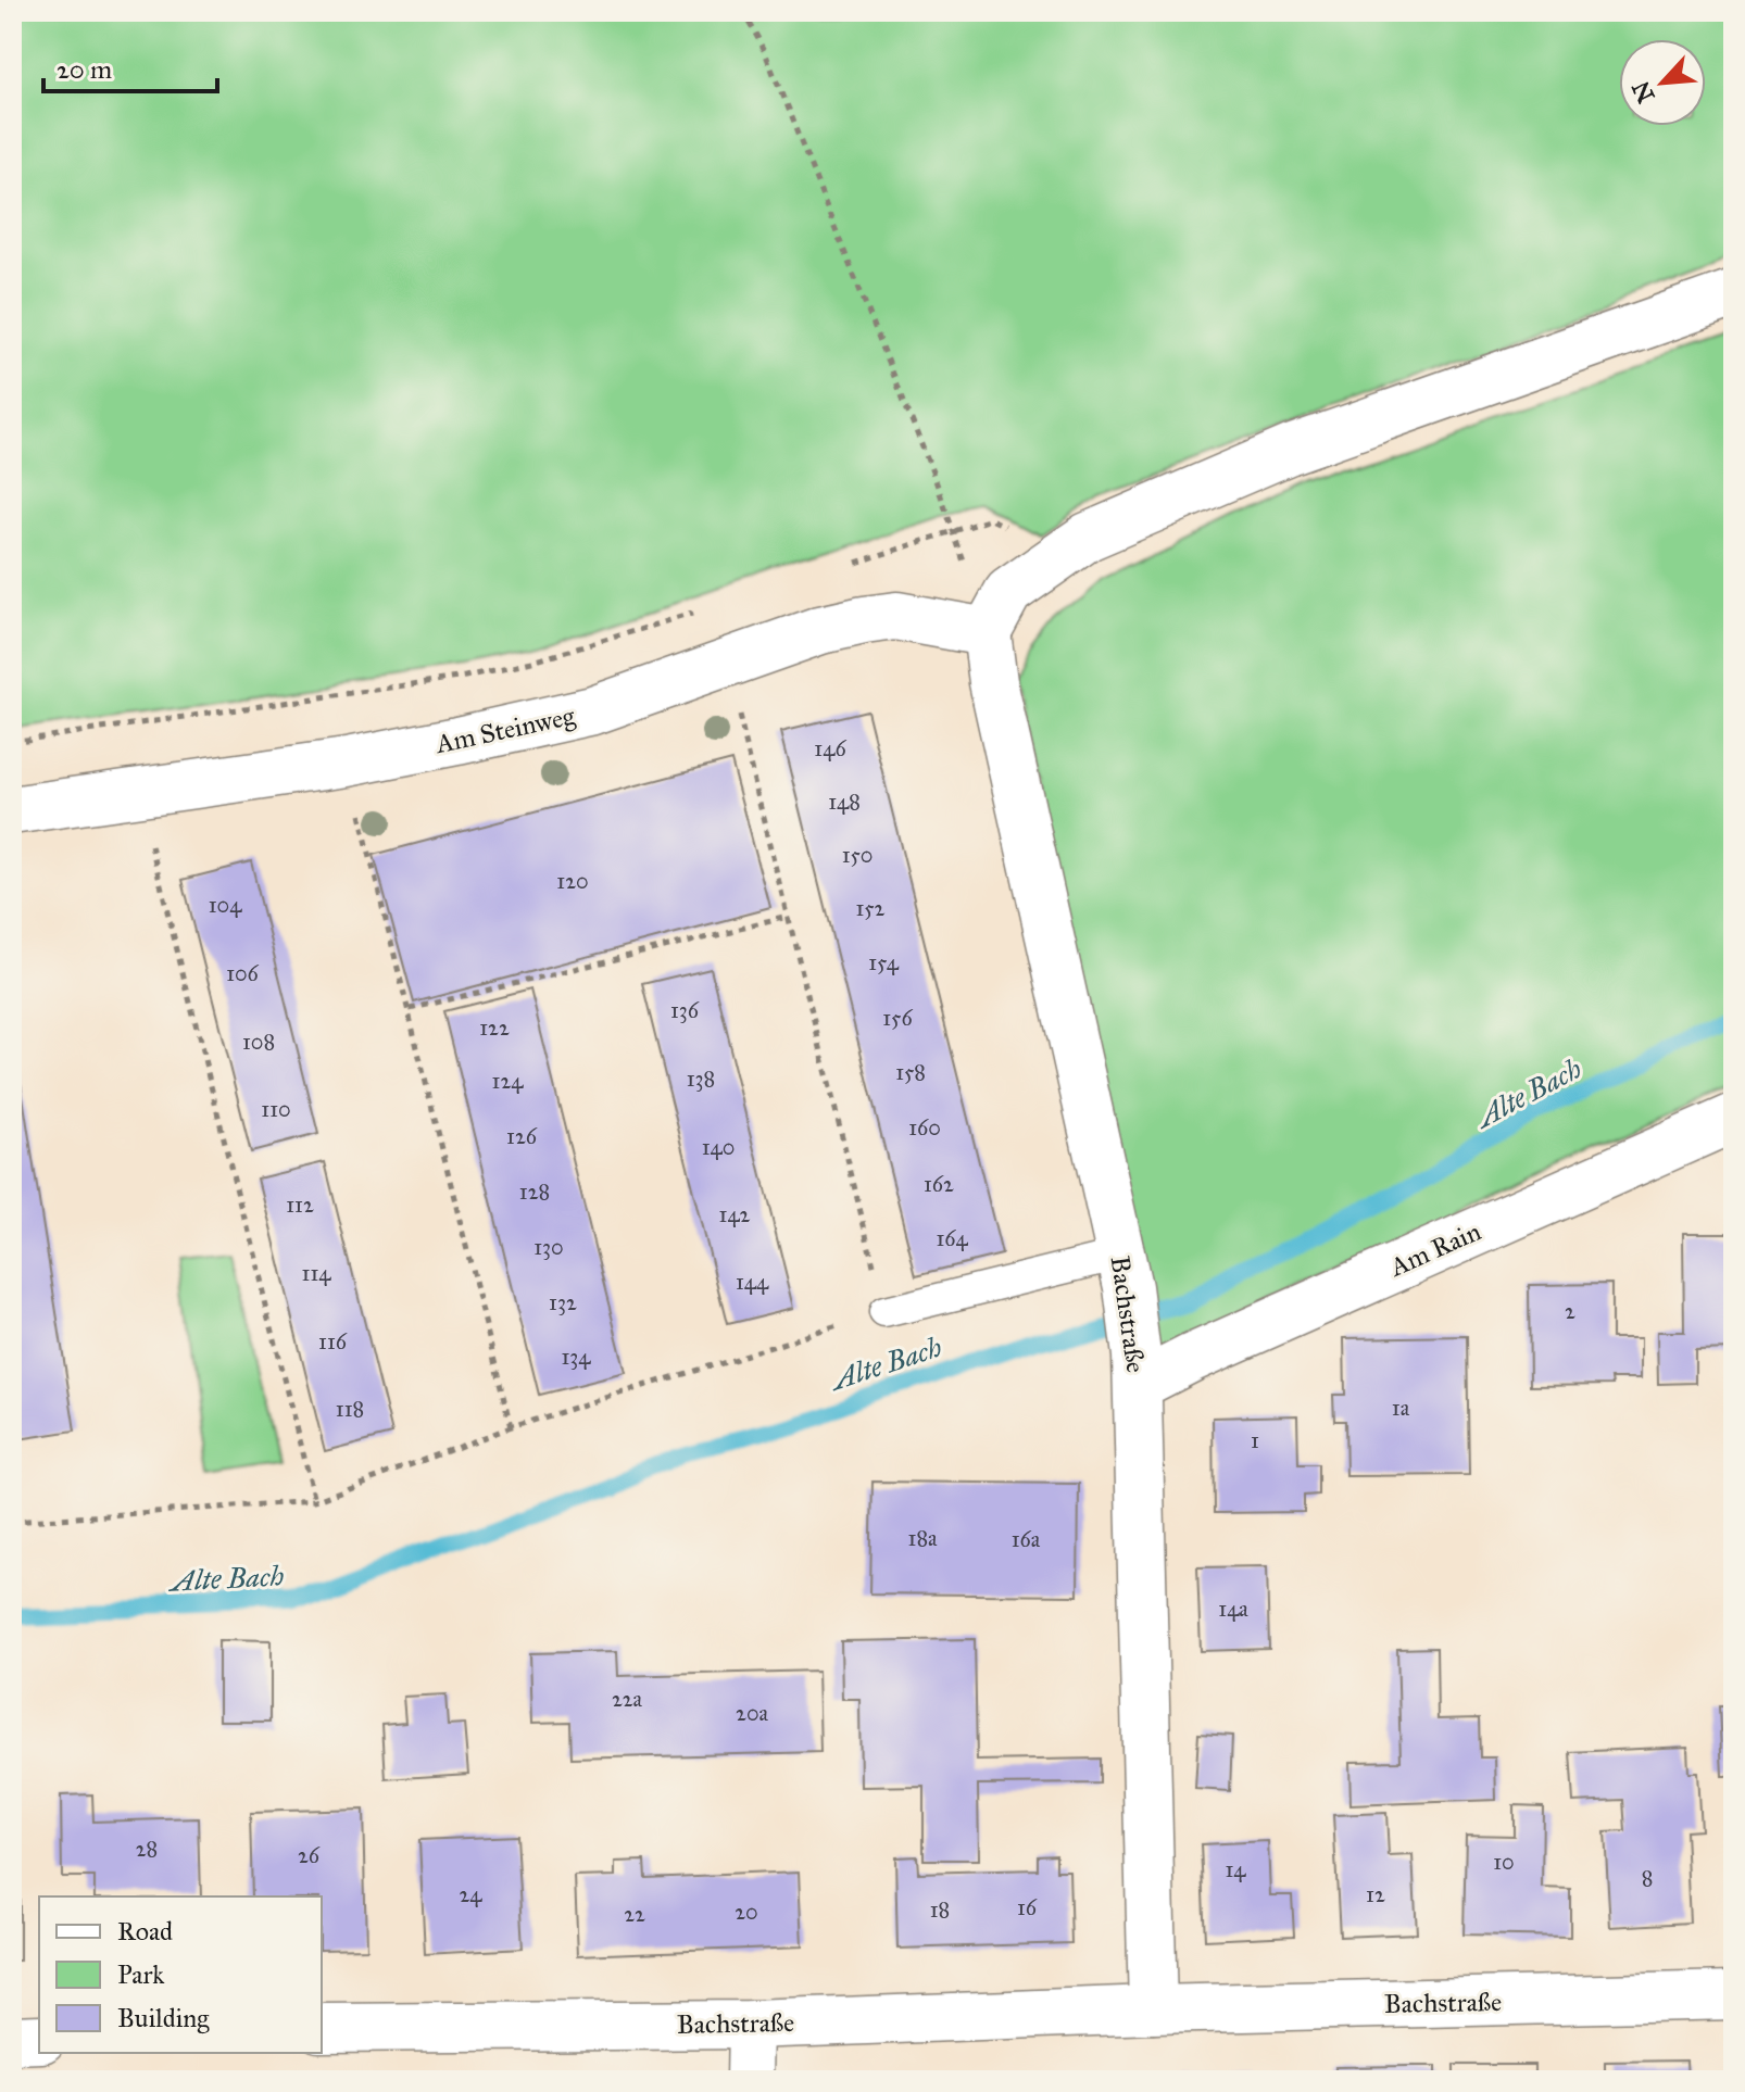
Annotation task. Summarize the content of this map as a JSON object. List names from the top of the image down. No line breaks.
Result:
{"streets":{"street":["Am Steinweg","Am Rain","Bachstraße"]},"crossings":[["Am Steinweg","Bachstraße"],["Am Rain","Bachstraße"]],"water":["Alte Bach"],"house_numbers":["146","148","150","120","104","152","154","106","136","156","122","108","158","138","124","110","160","126","140","162","128","112","142","164","130","114","144","132","2","116","134","1a","118","1","18a","16a","14a","22a","20a","28","26","10","14","8","24","12","16","18","20","22"],"legend":["Road","Park","Building"],"scale_bar":"20 m","north":"bottom left"}
